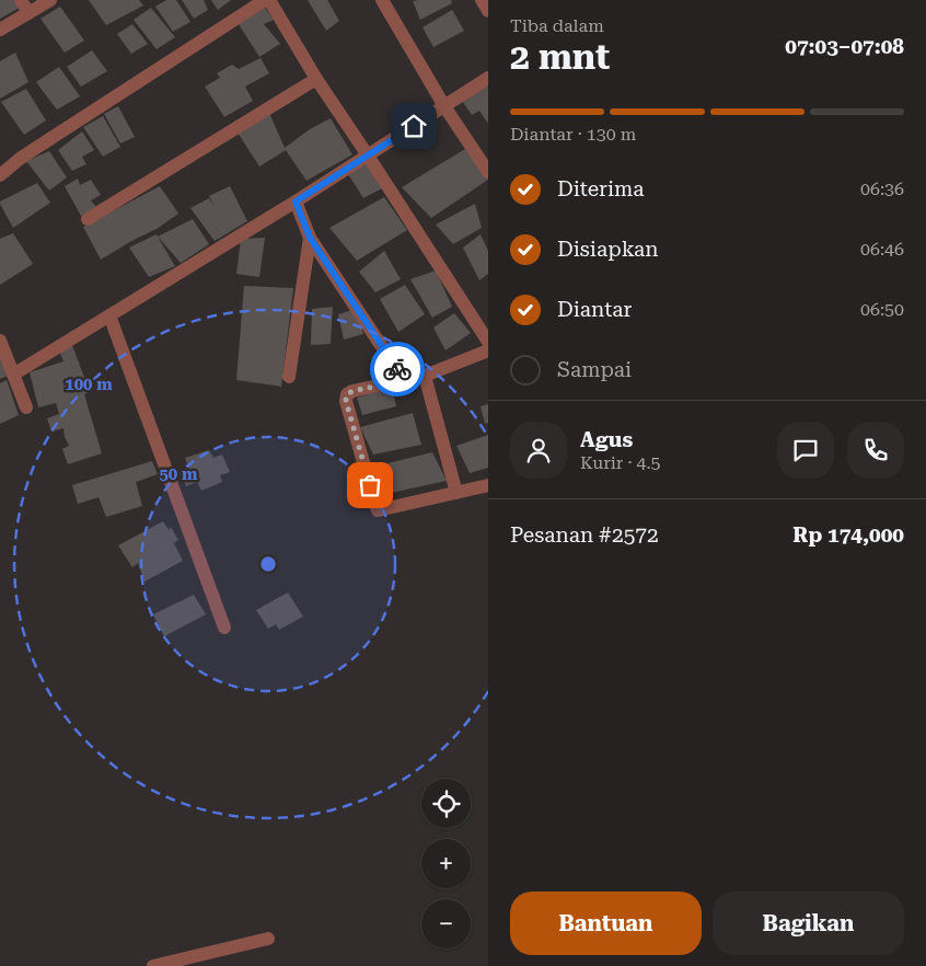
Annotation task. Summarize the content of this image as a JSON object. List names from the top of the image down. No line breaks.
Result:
{"page":{"heading":["2 mnt","Tiba dalam","07:03–07:08"],"panel":["Agus","Kurir · 4.5","Pesanan #2572","Rp 174,000"],"bar":"Diantar · 130 m","list":[["Diterima","06:36"],["Disiapkan","06:46"],["Diantar","06:50"],"Sampai"],"map_buttons":["+","−"],"buttons":["Bantuan","Bagikan"]},"rings":["100 m","50 m"]}
